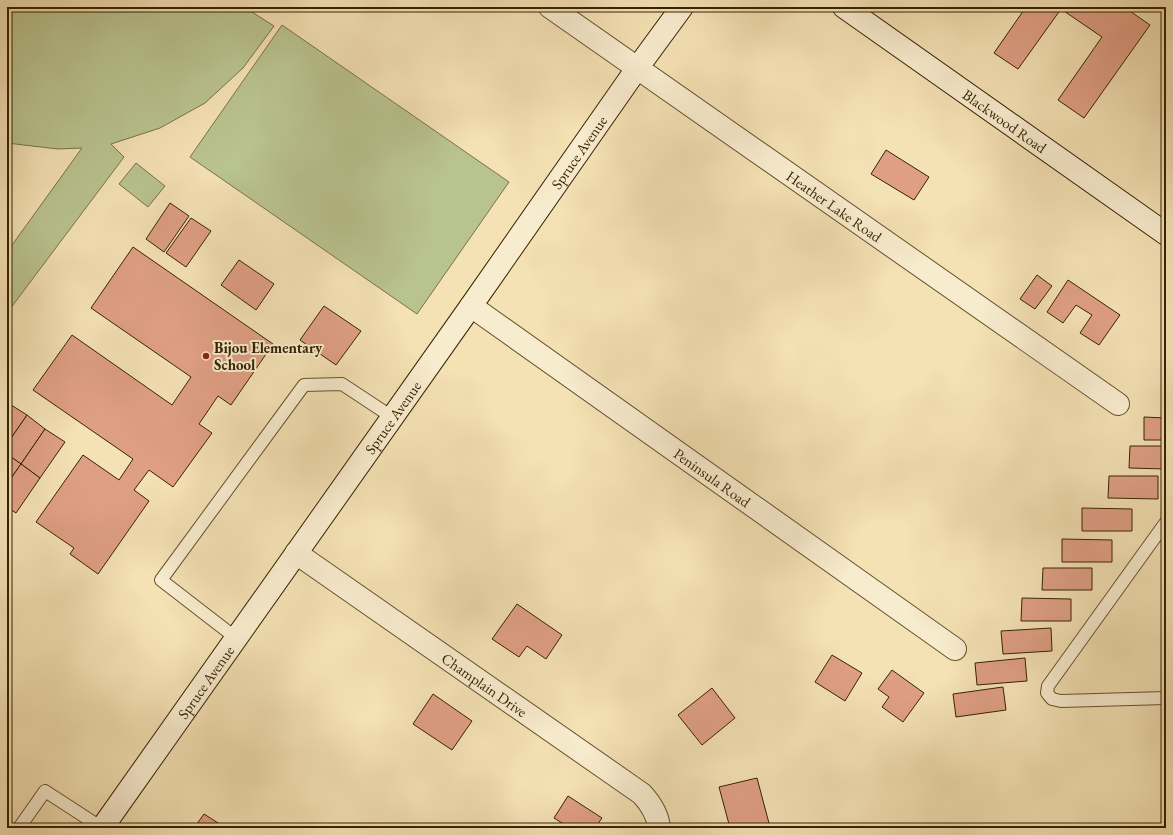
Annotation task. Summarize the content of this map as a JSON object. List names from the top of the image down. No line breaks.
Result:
{"streets":{"street":["Blackwood Road","Spruce Avenue","Heather Lake Road","Peninsula Road","Champlain Drive"]},"crossings":[["Spruce Avenue","Heather Lake Road"],["Spruce Avenue","Peninsula Road"],["Spruce Avenue","Champlain Drive"]],"places":["Bijou Elementary School"]}
